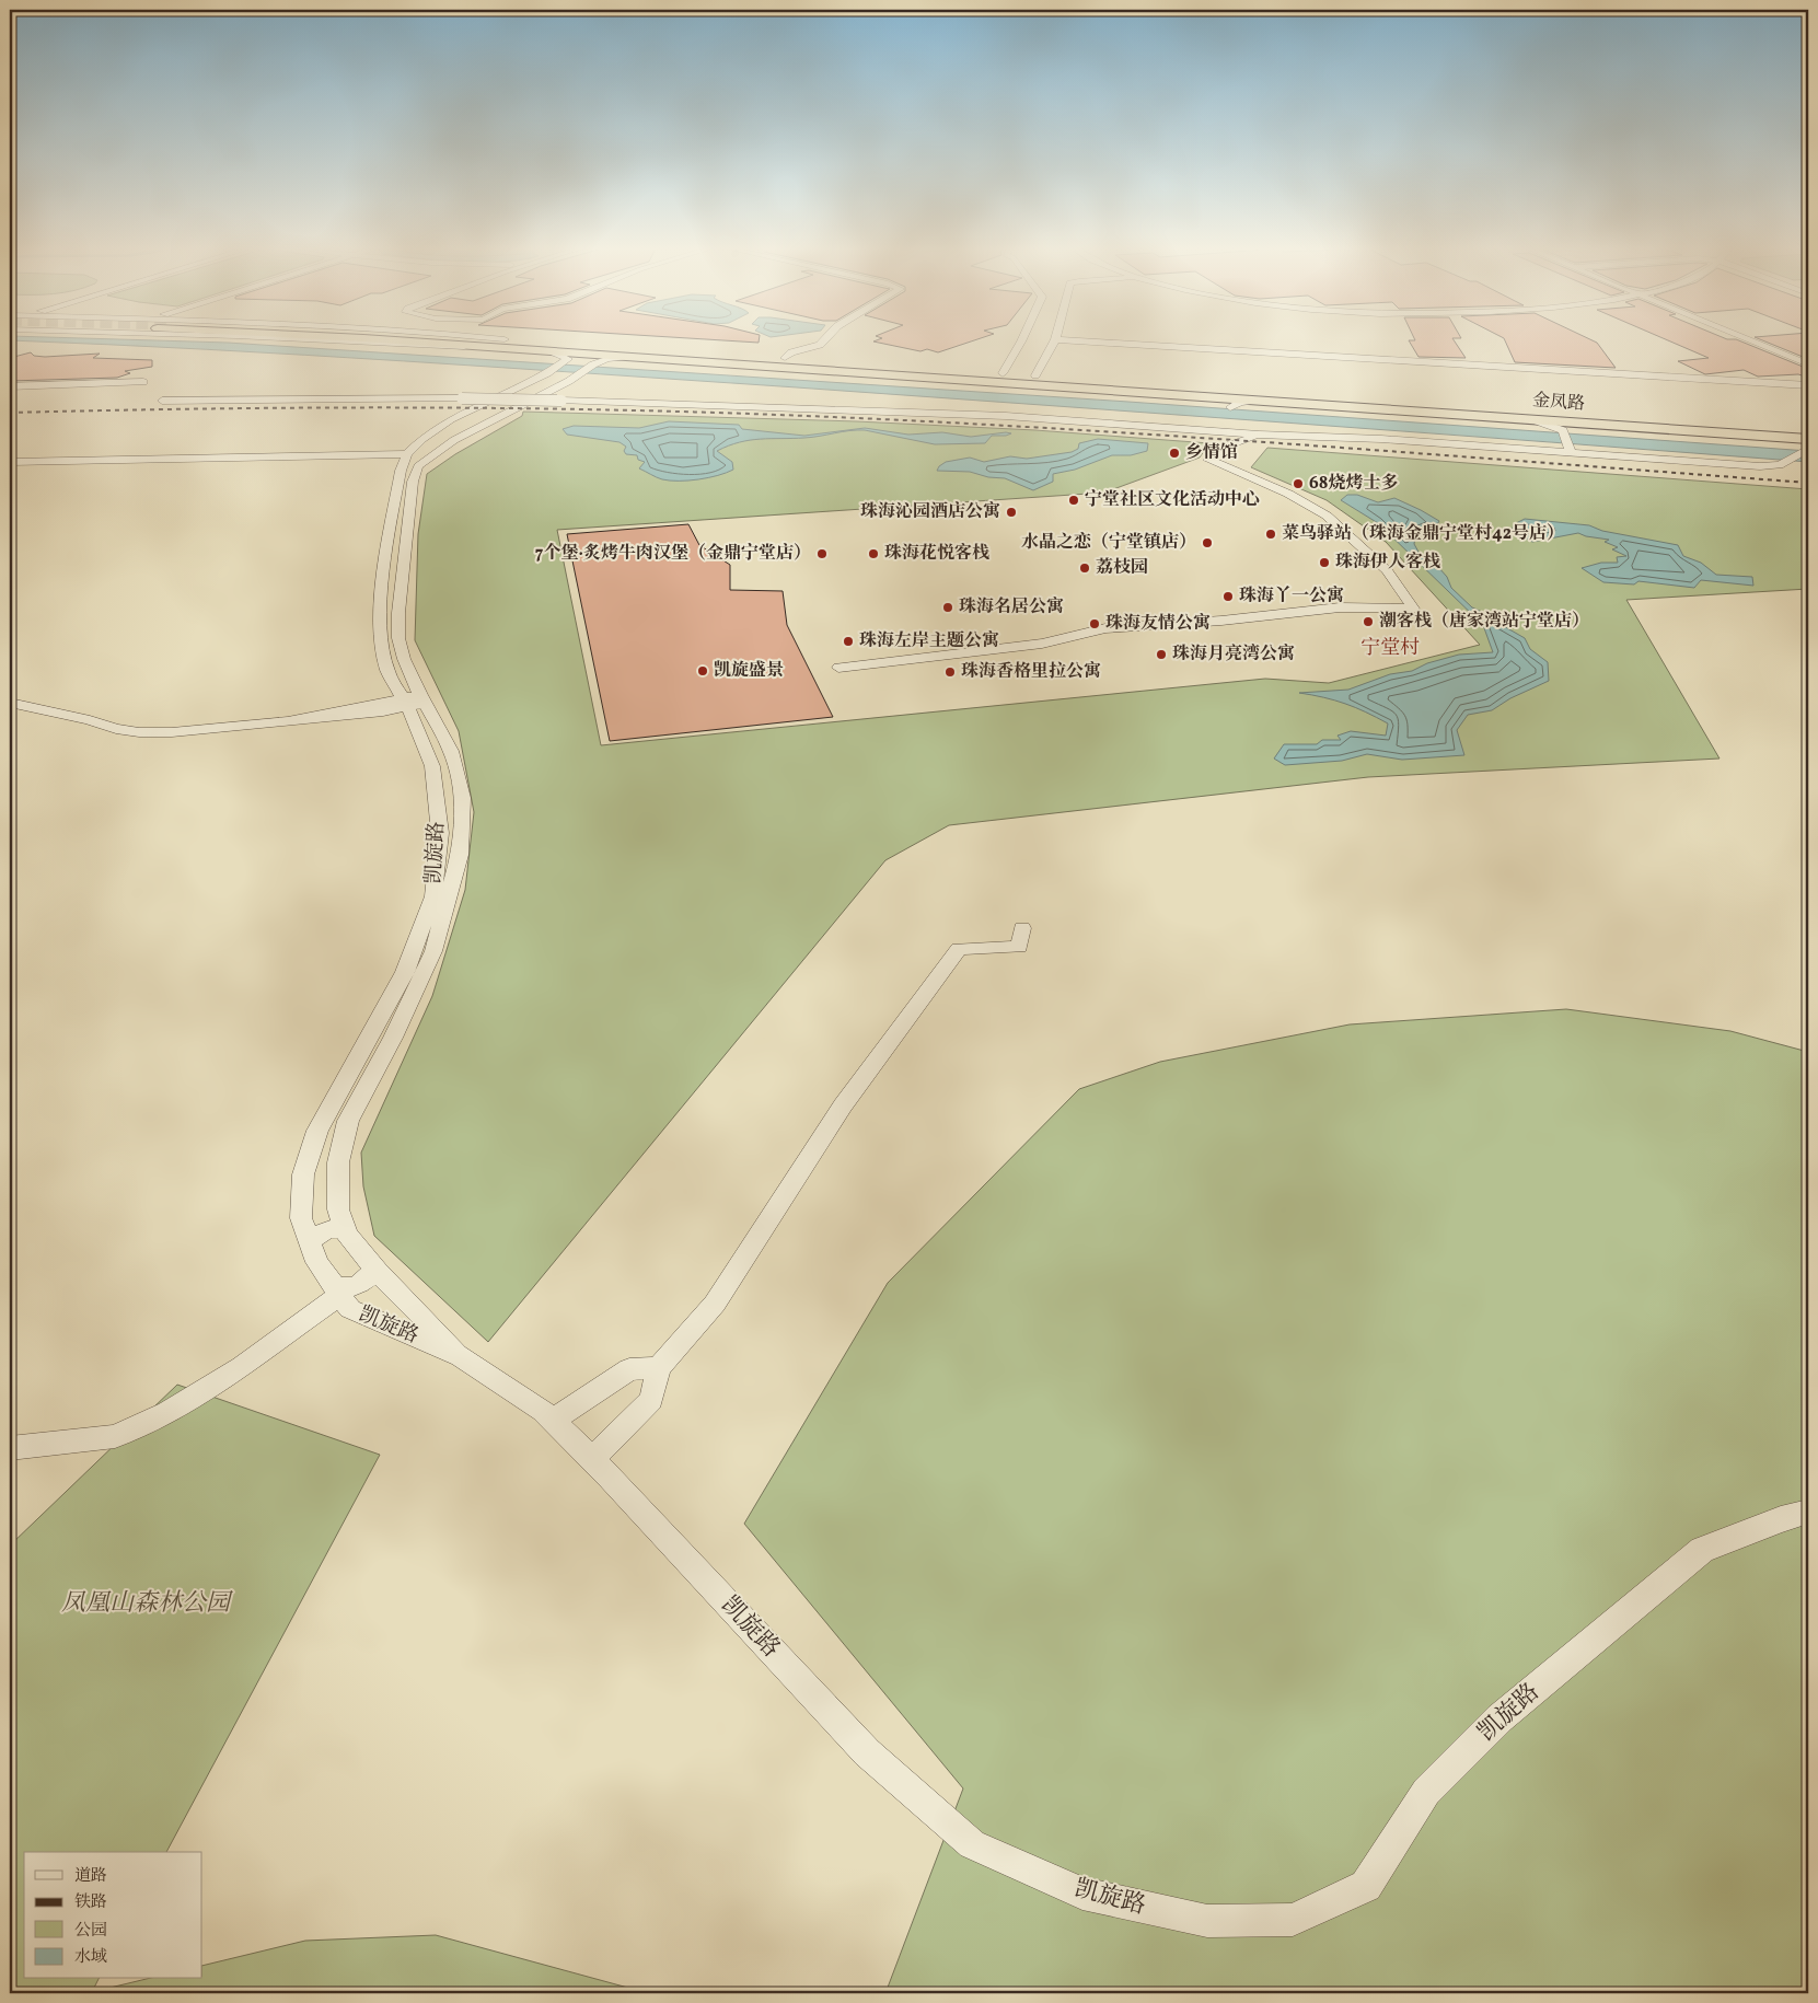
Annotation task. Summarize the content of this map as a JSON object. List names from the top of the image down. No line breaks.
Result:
{"streets":{"highway":["金凤路"],"street":["凯旋路"]},"crossings":[["金凤路","凯旋路"]],"districts":["宁堂村"],"parks":["凤凰山森林公园"],"places":["乡情馆","68烧烤士多","宁堂社区文化活动中心","珠海沁园酒店公寓","菜鸟驿站（珠海金鼎宁堂村42号店）","水晶之恋（宁堂镇店）","7个堡·炙烤牛肉汉堡（金鼎宁堂店）","珠海花悦客栈","珠海伊人客栈","荔枝园","珠海丫一公寓","珠海名居公寓","潮客栈（唐家湾站宁堂店）","珠海友情公寓","珠海左岸主题公寓","珠海月亮湾公寓","凯旋盛景","珠海香格里拉公寓"],"legend":["道路","铁路","公园","水域"]}
